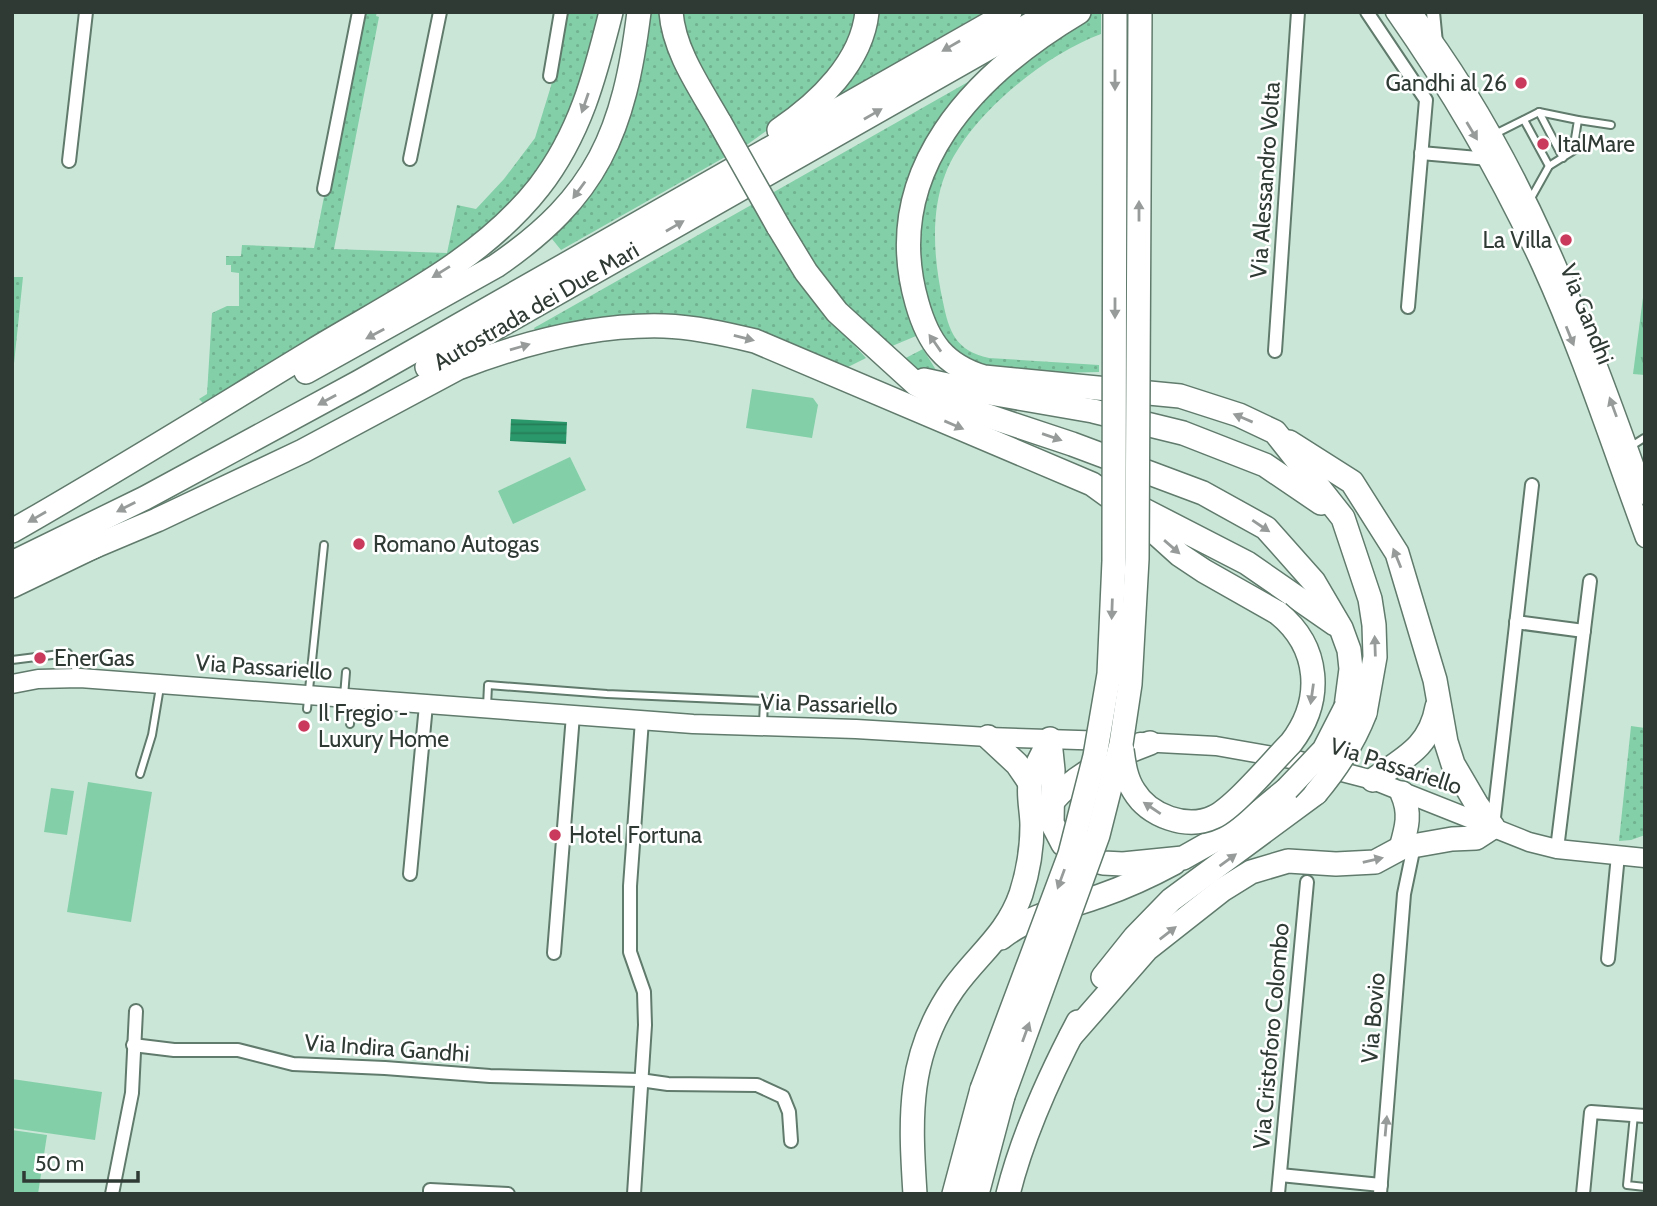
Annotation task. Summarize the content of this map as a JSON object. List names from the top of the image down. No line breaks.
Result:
{"streets":{"highway":["Autostrada dei Due Mari"],"street":["Via Alessandro Volta","Via Gandhi","Via Passariello","Via Bovio","Via Cristoforo Colombo","Via Indira Gandhi"]},"one_way":["Via Bovio"],"places":["Gandhi al 26","ItalMare","La Villa","Romano Autogas","EnerGas","Il Fregio - Luxury Home","Hotel Fortuna"],"scale_bar":"50 m"}
